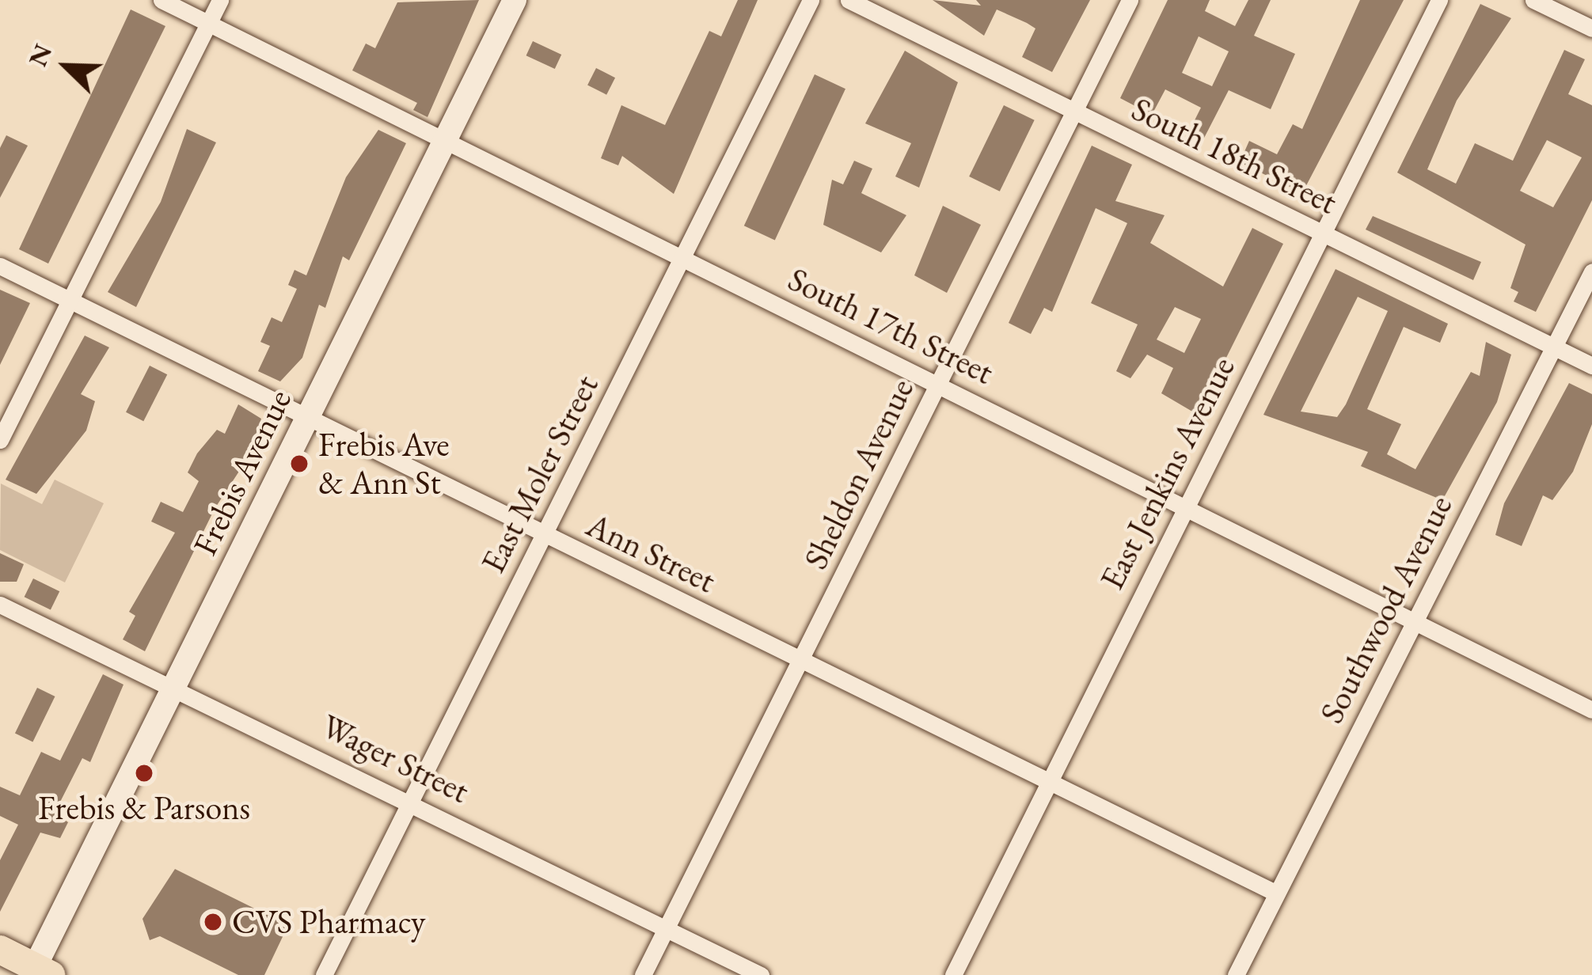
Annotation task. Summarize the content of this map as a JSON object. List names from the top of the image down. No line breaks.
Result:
{"streets":{"main road":["Frebis Avenue"],"street":["South 18th Street","South 17th Street","East Jenkins Avenue","East Moler Street","Sheldon Avenue","Ann Street","Southwood Avenue","Wager Street"]},"crossings":[["South 18th Street","East Jenkins Avenue"],["South 18th Street","Sheldon Avenue"],["South 18th Street","Southwood Avenue"],["South 17th Street","Frebis Avenue"],["South 17th Street","East Jenkins Avenue"],["South 17th Street","East Moler Street"],["South 17th Street","Sheldon Avenue"],["South 17th Street","Southwood Avenue"],["Frebis Avenue","Ann Street"],["Frebis Avenue","Wager Street"],["East Jenkins Avenue","Ann Street"],["East Moler Street","Ann Street"],["East Moler Street","Wager Street"],["Sheldon Avenue","Ann Street"],["Sheldon Avenue","Wager Street"],["Ann Street","Southwood Avenue"]],"places":["Frebis Ave & Ann St","Frebis & Parsons","CVS Pharmacy"],"north":"top left"}
